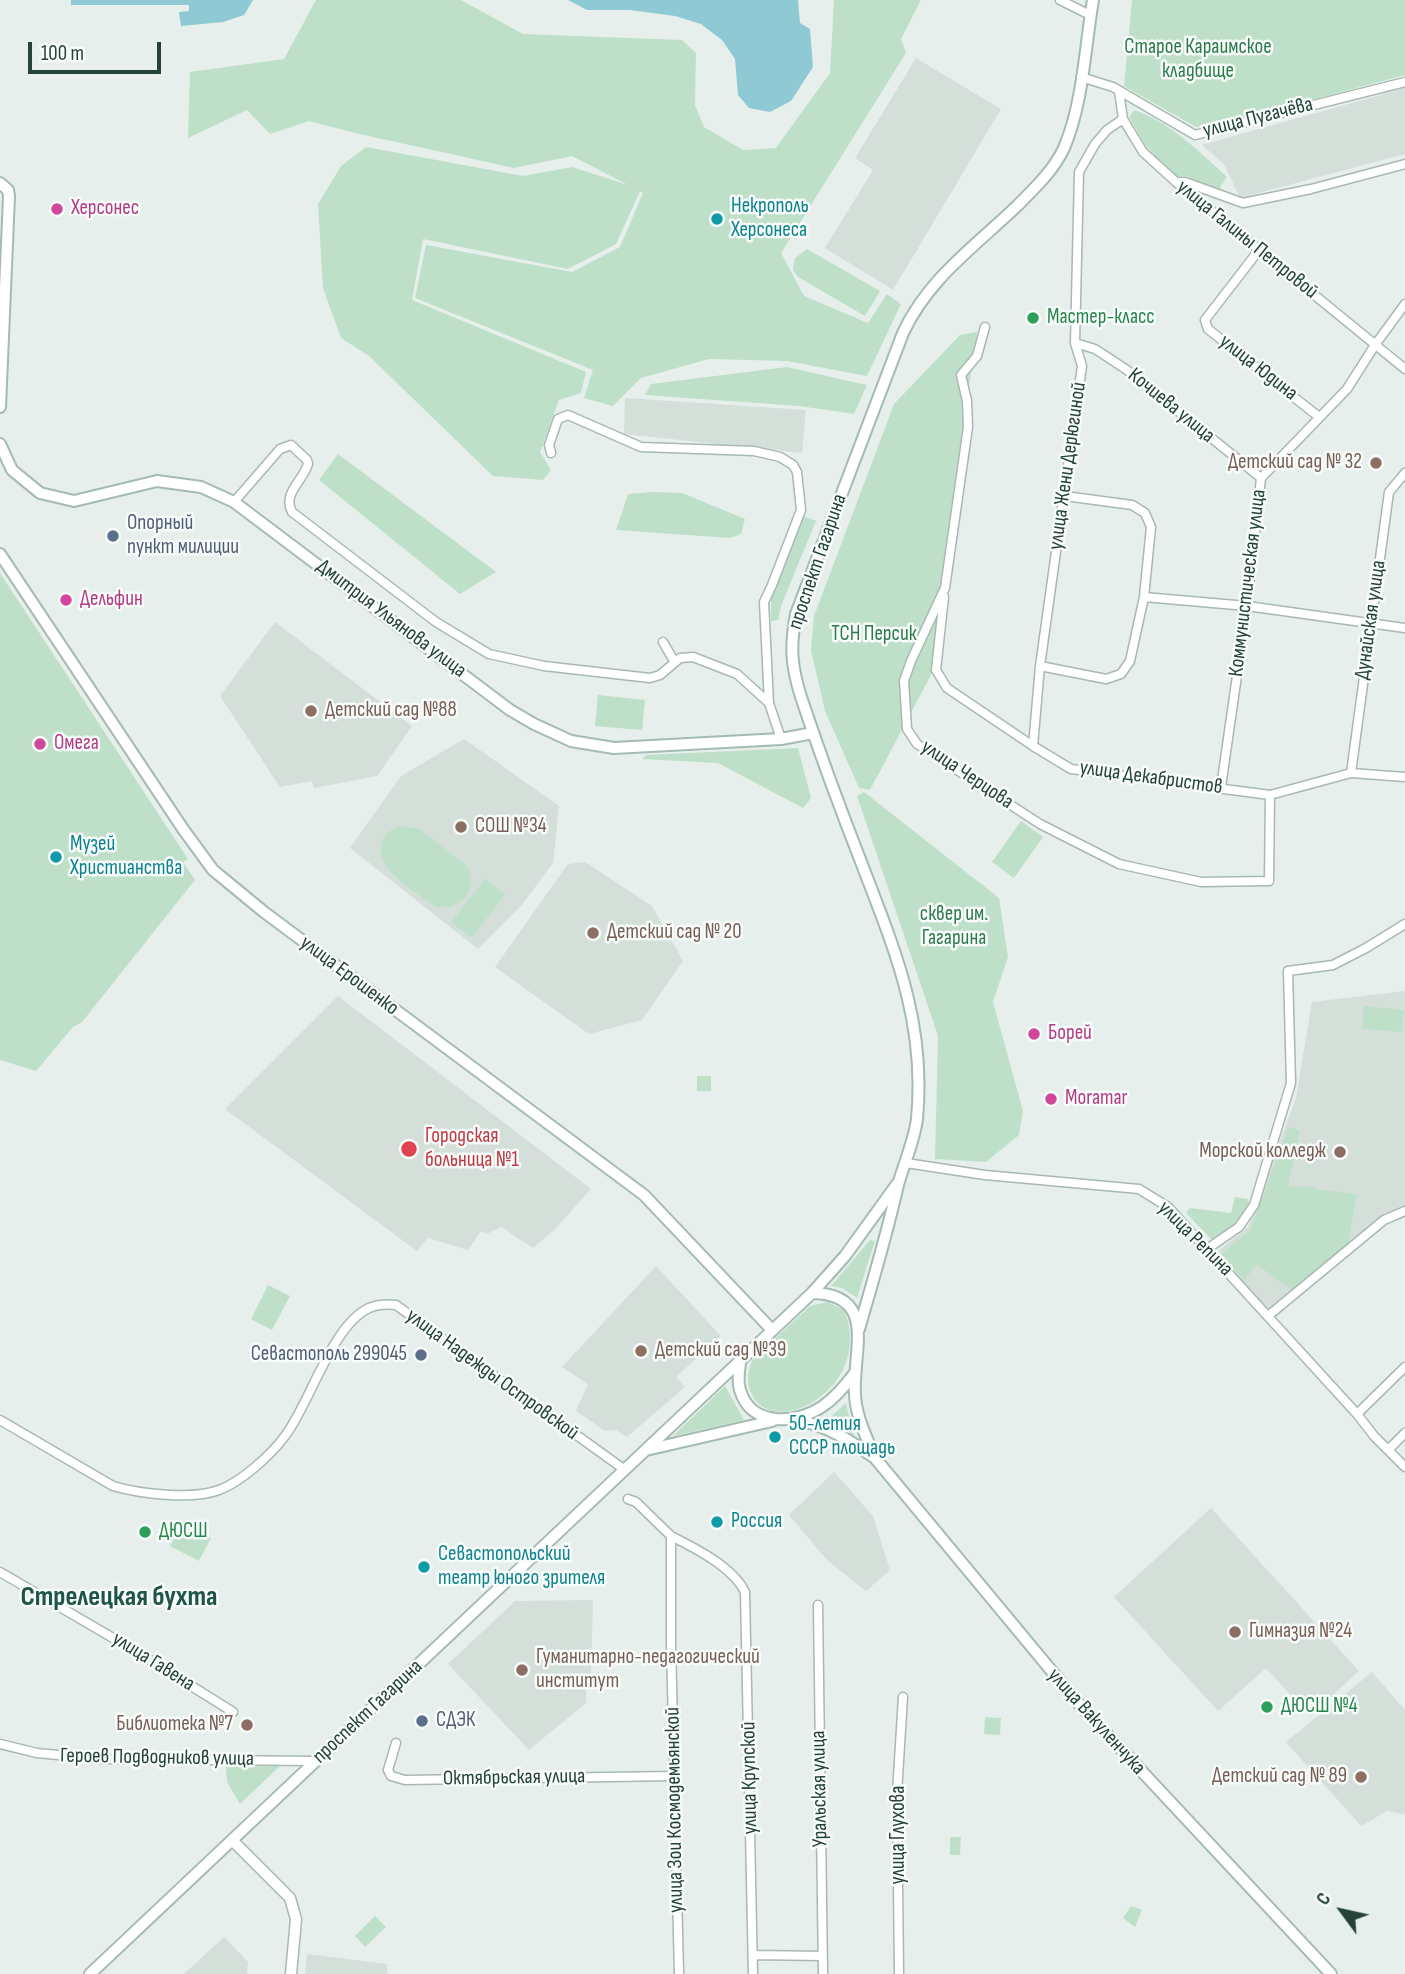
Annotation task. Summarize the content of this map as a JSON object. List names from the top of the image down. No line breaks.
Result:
{"streets":{"main road":["проспект Гагарина","Дмитрия Ульянова улица","улица Ерошенко","улица Вакуленчука"],"street":["улица Пугачёва","улица Галины Петровой","улица Юдина","Кочиева улица","улица Жени Дерюгиной","Коммунистическая улица","Дунайская улица","улица Черцова","улица Декабристов","улица Репина","улица Надежды Островской","улица Гавена","Героев Подводников улица","Октябрьская улица","улица Крупской","Уральская улица","улица Зои Космодемьянской","улица Глухова"]},"crossings":[["улица Пугачёва","улица Галины Петровой"],["улица Пугачёва","проспект Гагарина"],["улица Галины Петровой","улица Юдина"],["улица Галины Петровой","улица Жени Дерюгиной"],["улица Галины Петровой","Коммунистическая улица"],["улица Юдина","Коммунистическая улица"],["Кочиева улица","улица Жени Дерюгиной"],["Кочиева улица","Коммунистическая улица"],["улица Жени Дерюгиной","улица Декабристов"],["проспект Гагарина","Дмитрия Ульянова улица"],["проспект Гагарина","улица Ерошенко"],["проспект Гагарина","улица Репина"],["проспект Гагарина","улица Надежды Островской"],["проспект Гагарина","улица Вакуленчука"],["проспект Гагарина","Героев Подводников улица"],["Коммунистическая улица","улица Декабристов"],["Дунайская улица","улица Декабристов"],["улица Черцова","улица Декабристов"],["улица Ерошенко","улица Вакуленчука"],["Октябрьская улица","улица Зои Космодемьянской"],["улица Крупской","улица Зои Космодемьянской"]],"districts":["Стрелецкая бухта"],"parks":["Старое Караимское кладбище","ТСН Персик","сквер им. Гагарина"],"places":["Херсонес","Некрополь Херсонеса","Мастер-класс","Детский сад № 32","Опорный пункт милиции","Дельфин","Детский сад №88","Омега","СОШ №34","Музей Христианства","Детский сад № 20","Борей","Moramar","Городская больница №1","Морской колледж","Детский сад №39","Севастополь 299045","50-летия СССР площадь","Россия","ДЮСШ","Севастопольский театр юного зрителя","Гимназия №24","Гуманитарно-педагогический институт","ДЮСШ №4","СДЭК","Библиотека №7","Детский сад № 89"],"scale_bar":"100 m","north":"top left"}
